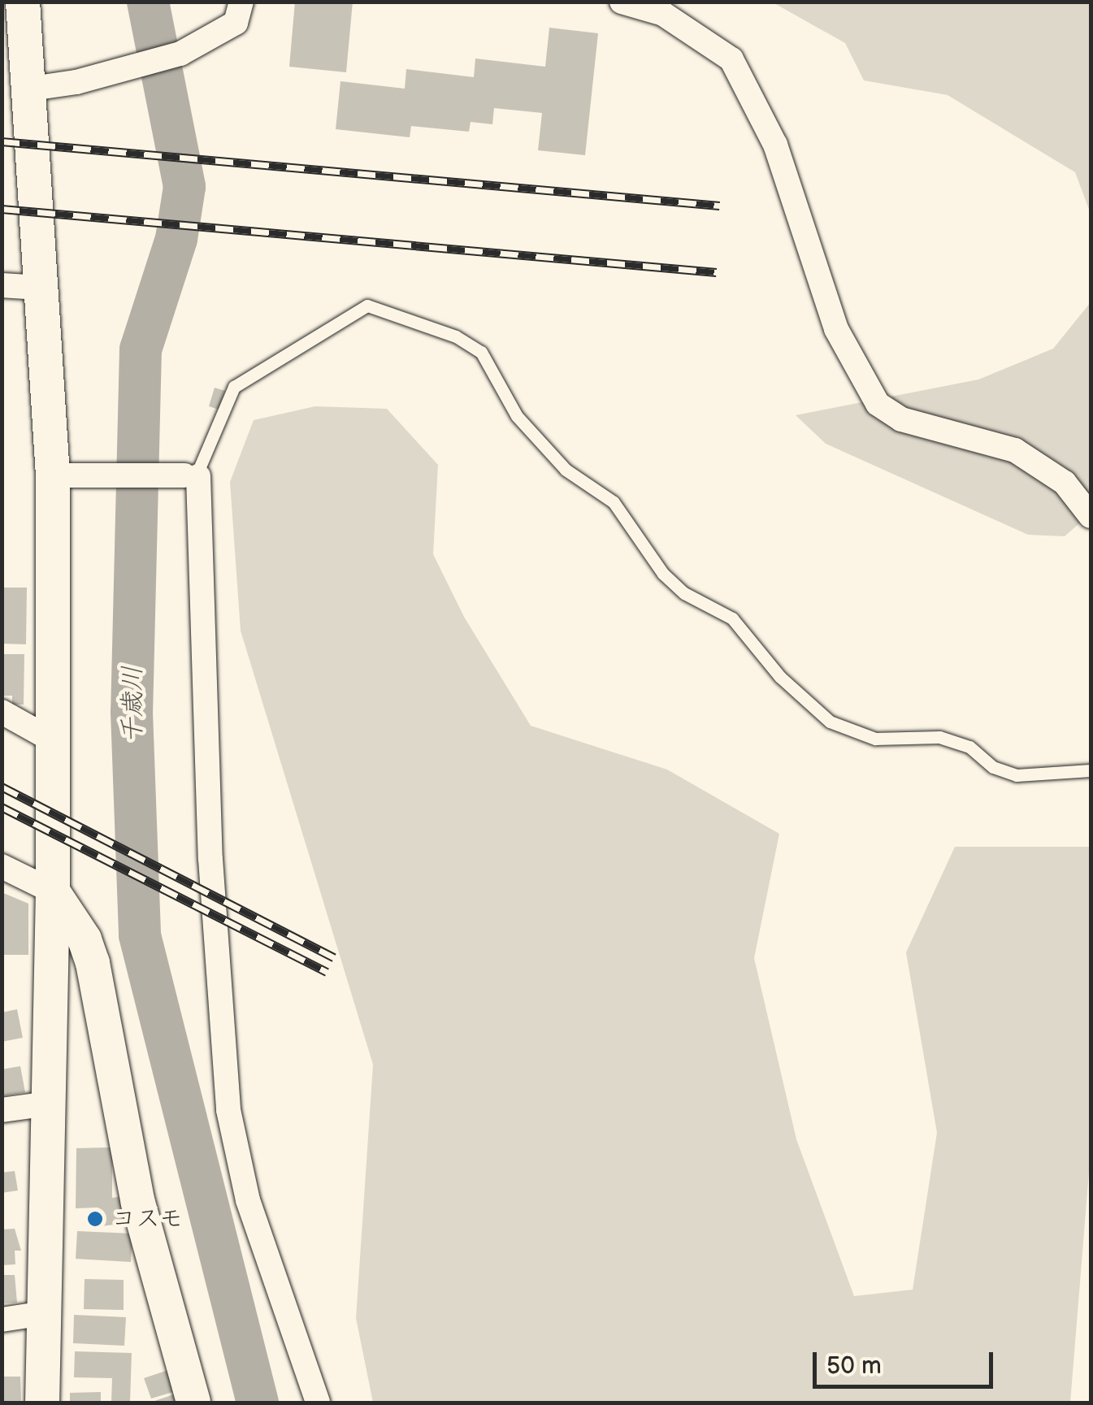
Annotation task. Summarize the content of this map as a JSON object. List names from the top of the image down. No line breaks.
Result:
{"water":["千歳川"],"places":["コスモ"],"scale_bar":"50 m"}
